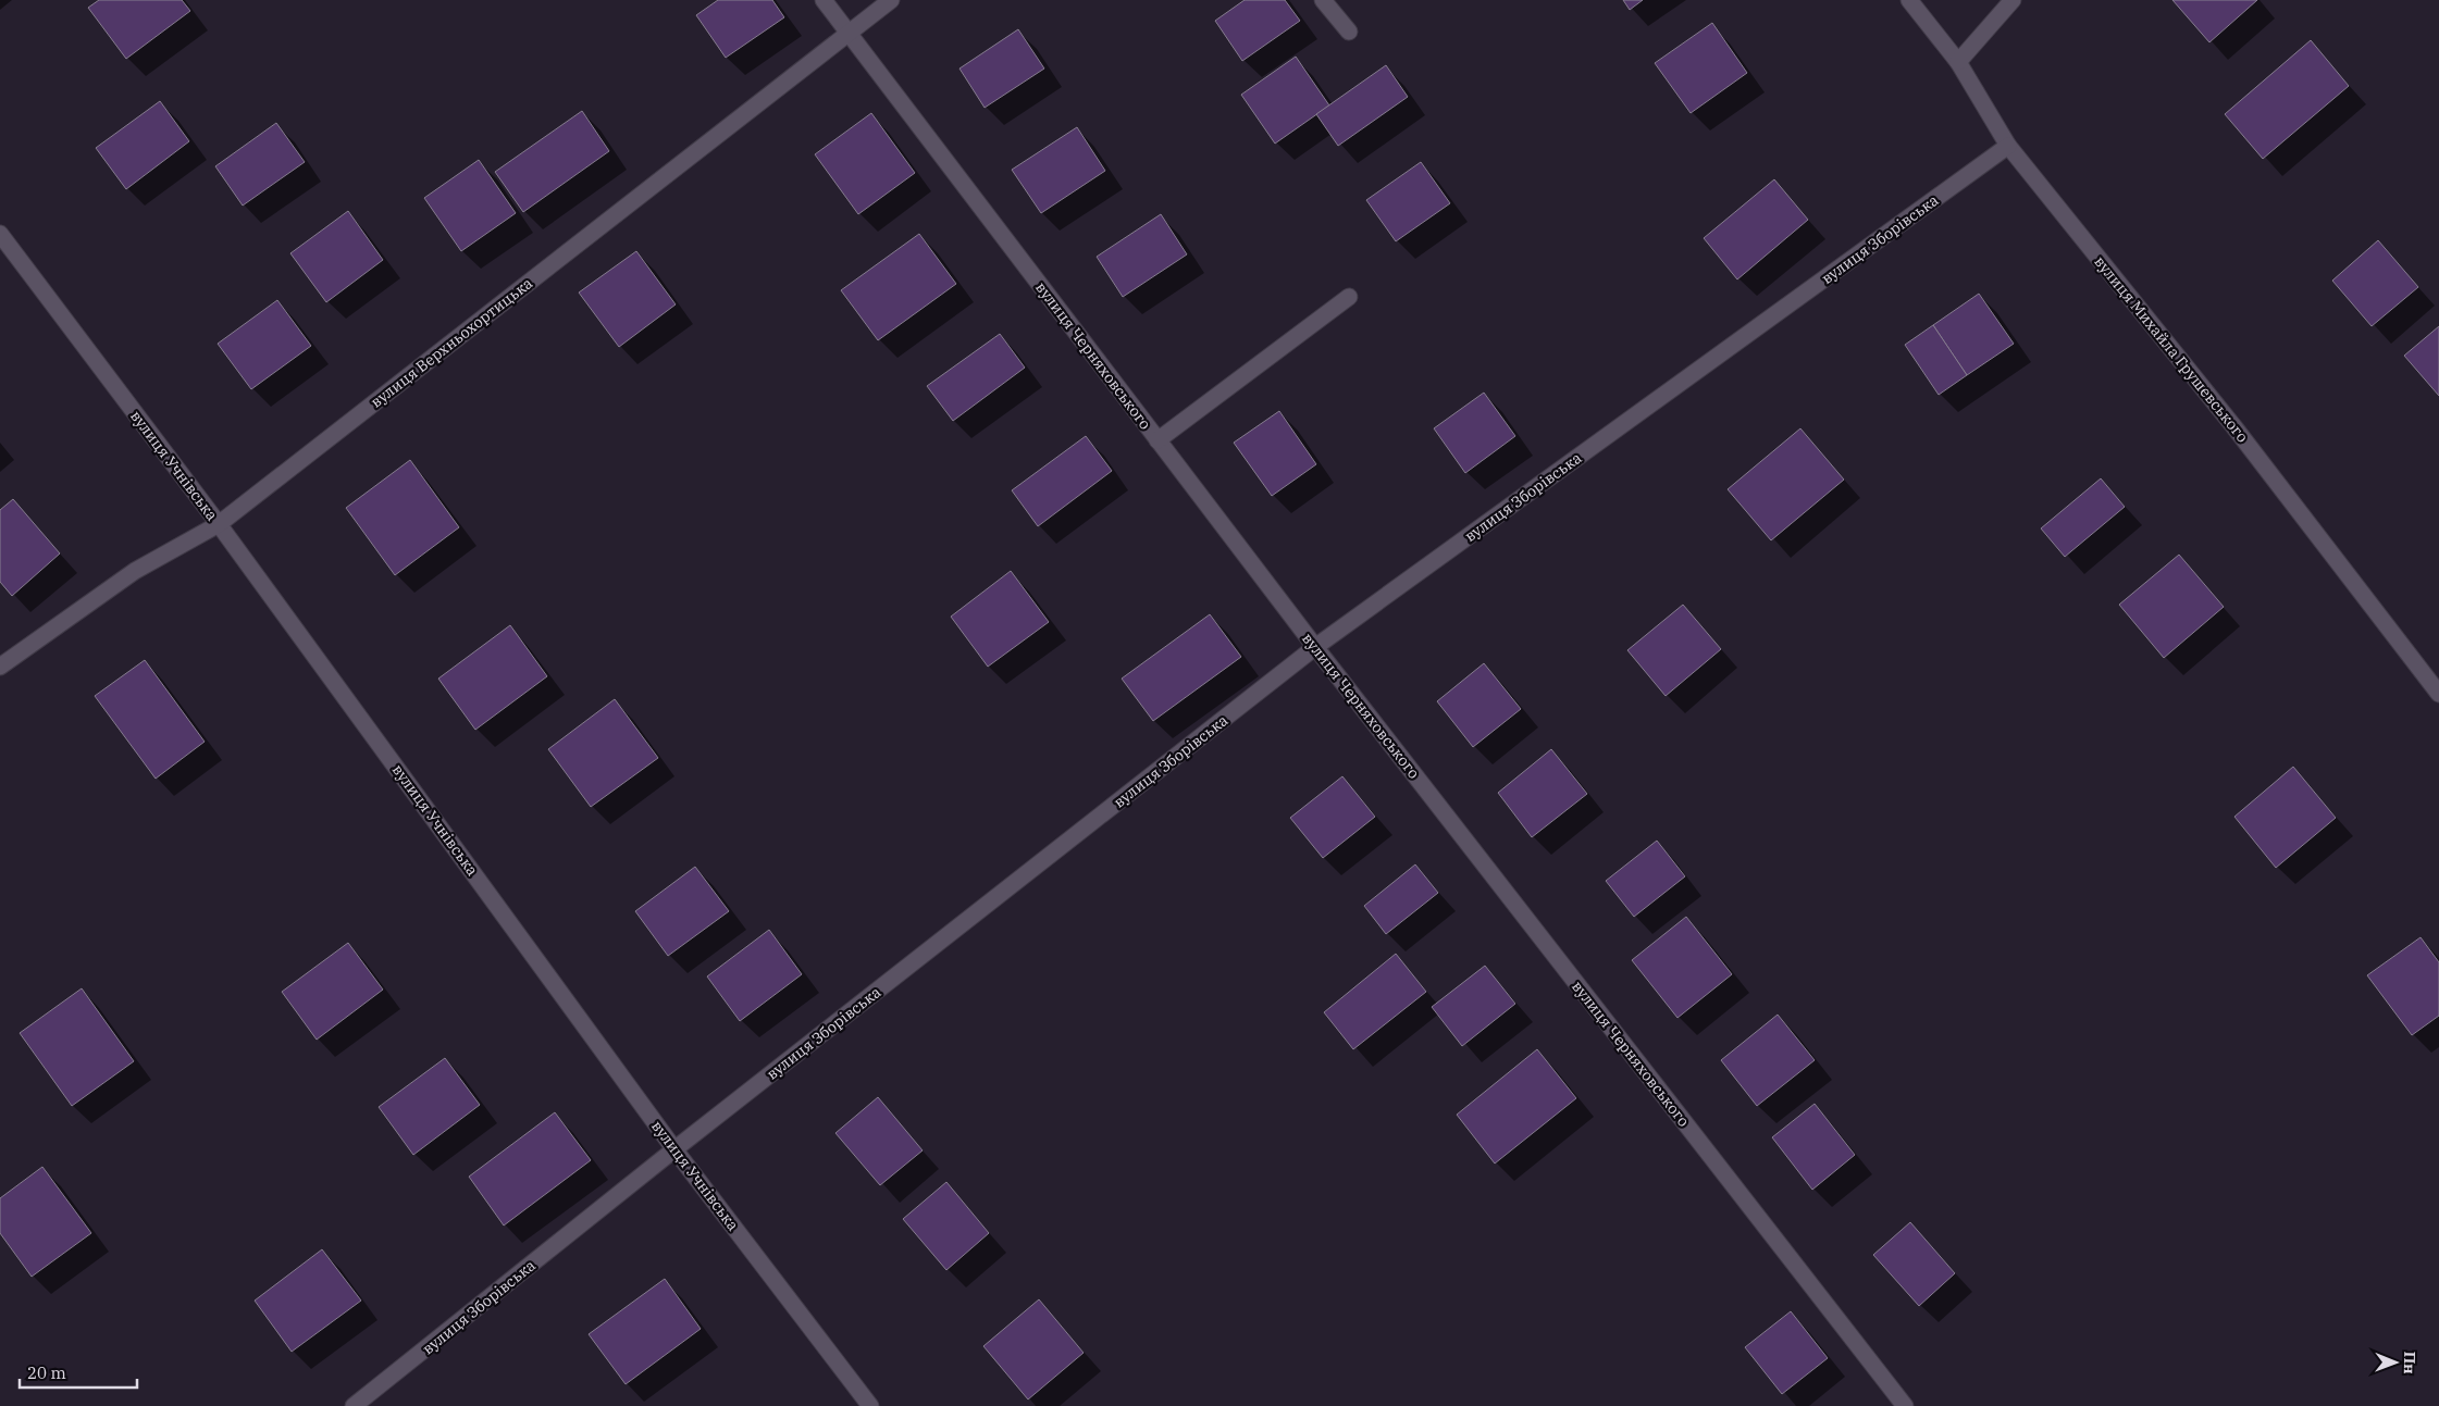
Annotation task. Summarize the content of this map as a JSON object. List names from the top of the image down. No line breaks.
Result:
{"streets":{"street":["вулиця Зборівська","вулиця Верхньохортицька","вулиця Михайла Грушевського","вулиця Черняховського","вулиця Учнівська"]},"crossings":[["вулиця Зборівська","вулиця Михайла Грушевського"],["вулиця Зборівська","вулиця Черняховського"],["вулиця Зборівська","вулиця Учнівська"],["вулиця Верхньохортицька","вулиця Черняховського"],["вулиця Верхньохортицька","вулиця Учнівська"]],"scale_bar":"20 m","north":"right"}
